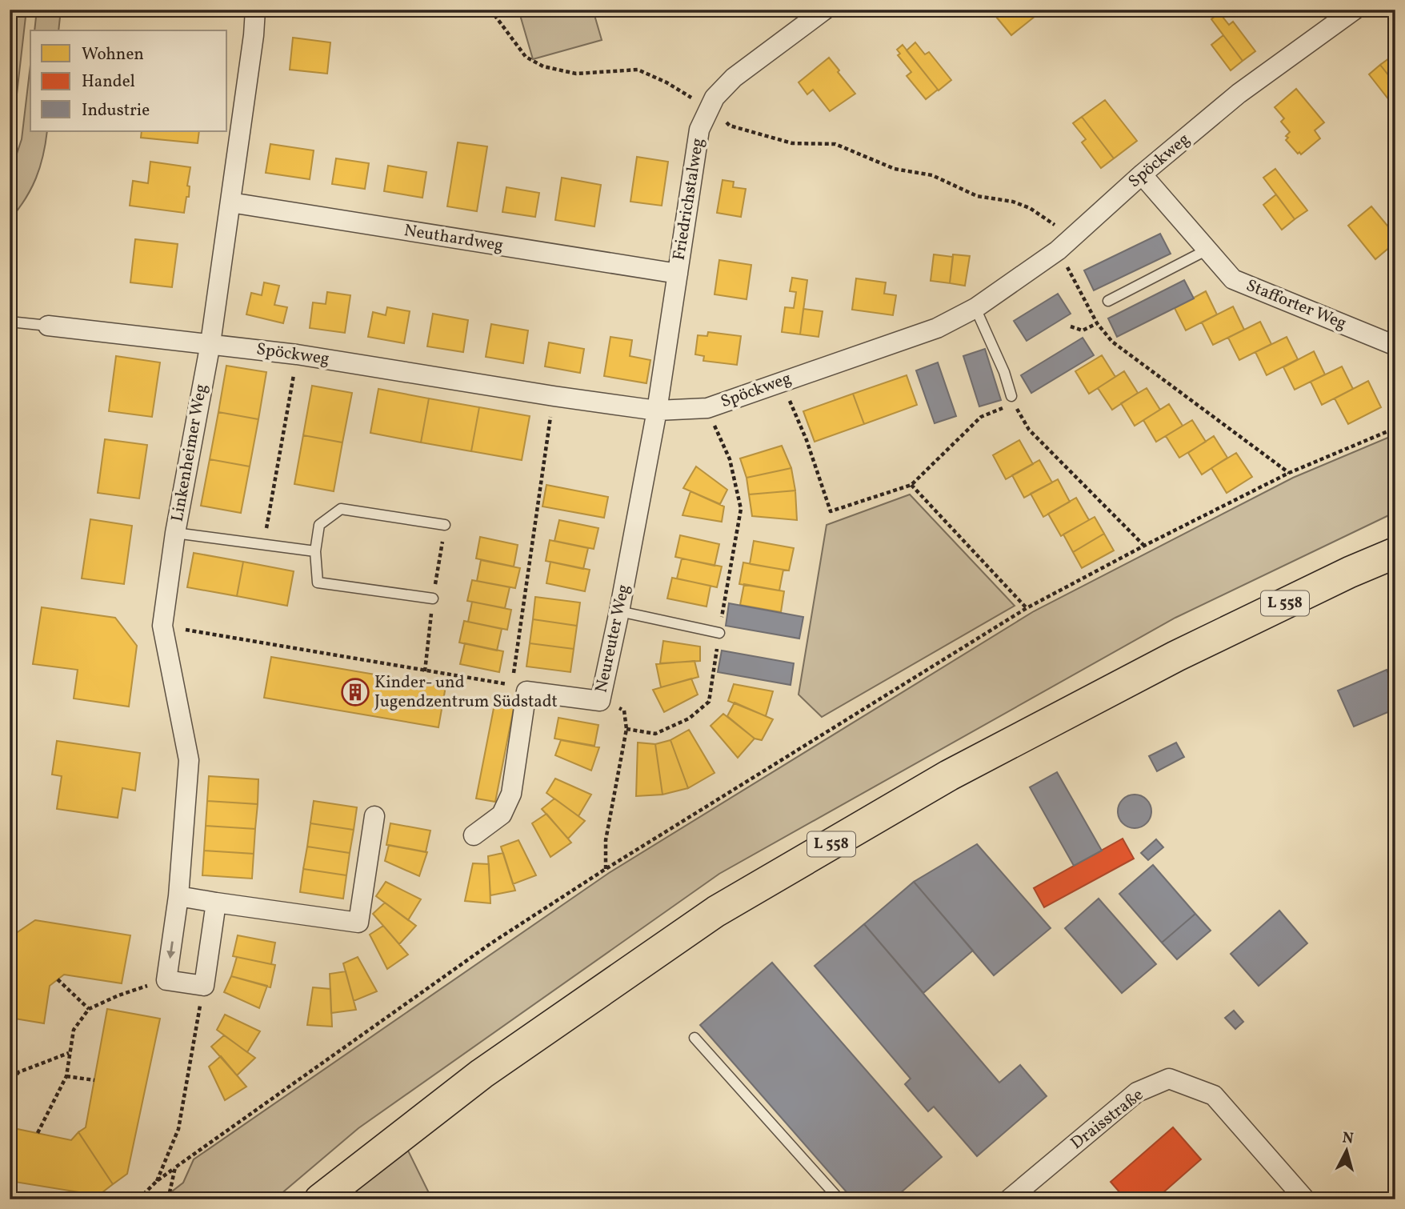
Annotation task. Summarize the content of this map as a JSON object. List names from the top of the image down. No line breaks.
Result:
{"streets":{"main road":["L 558"],"street":["Spöckweg","Friedrichstalweg","Neuthardweg","Stafforter Weg","Linkenheimer Weg","Neureuter Weg","Draisstraße"]},"crossings":[["Spöckweg","Friedrichstalweg"],["Spöckweg","Stafforter Weg"],["Spöckweg","Linkenheimer Weg"],["Spöckweg","Neureuter Weg"],["Friedrichstalweg","Neuthardweg"],["Friedrichstalweg","Neureuter Weg"],["Neuthardweg","Linkenheimer Weg"]],"places":{"building":["Kinder- und Jugendzentrum Südstadt"]},"legend":["Wohnen","Handel","Industrie"],"north":"top"}
